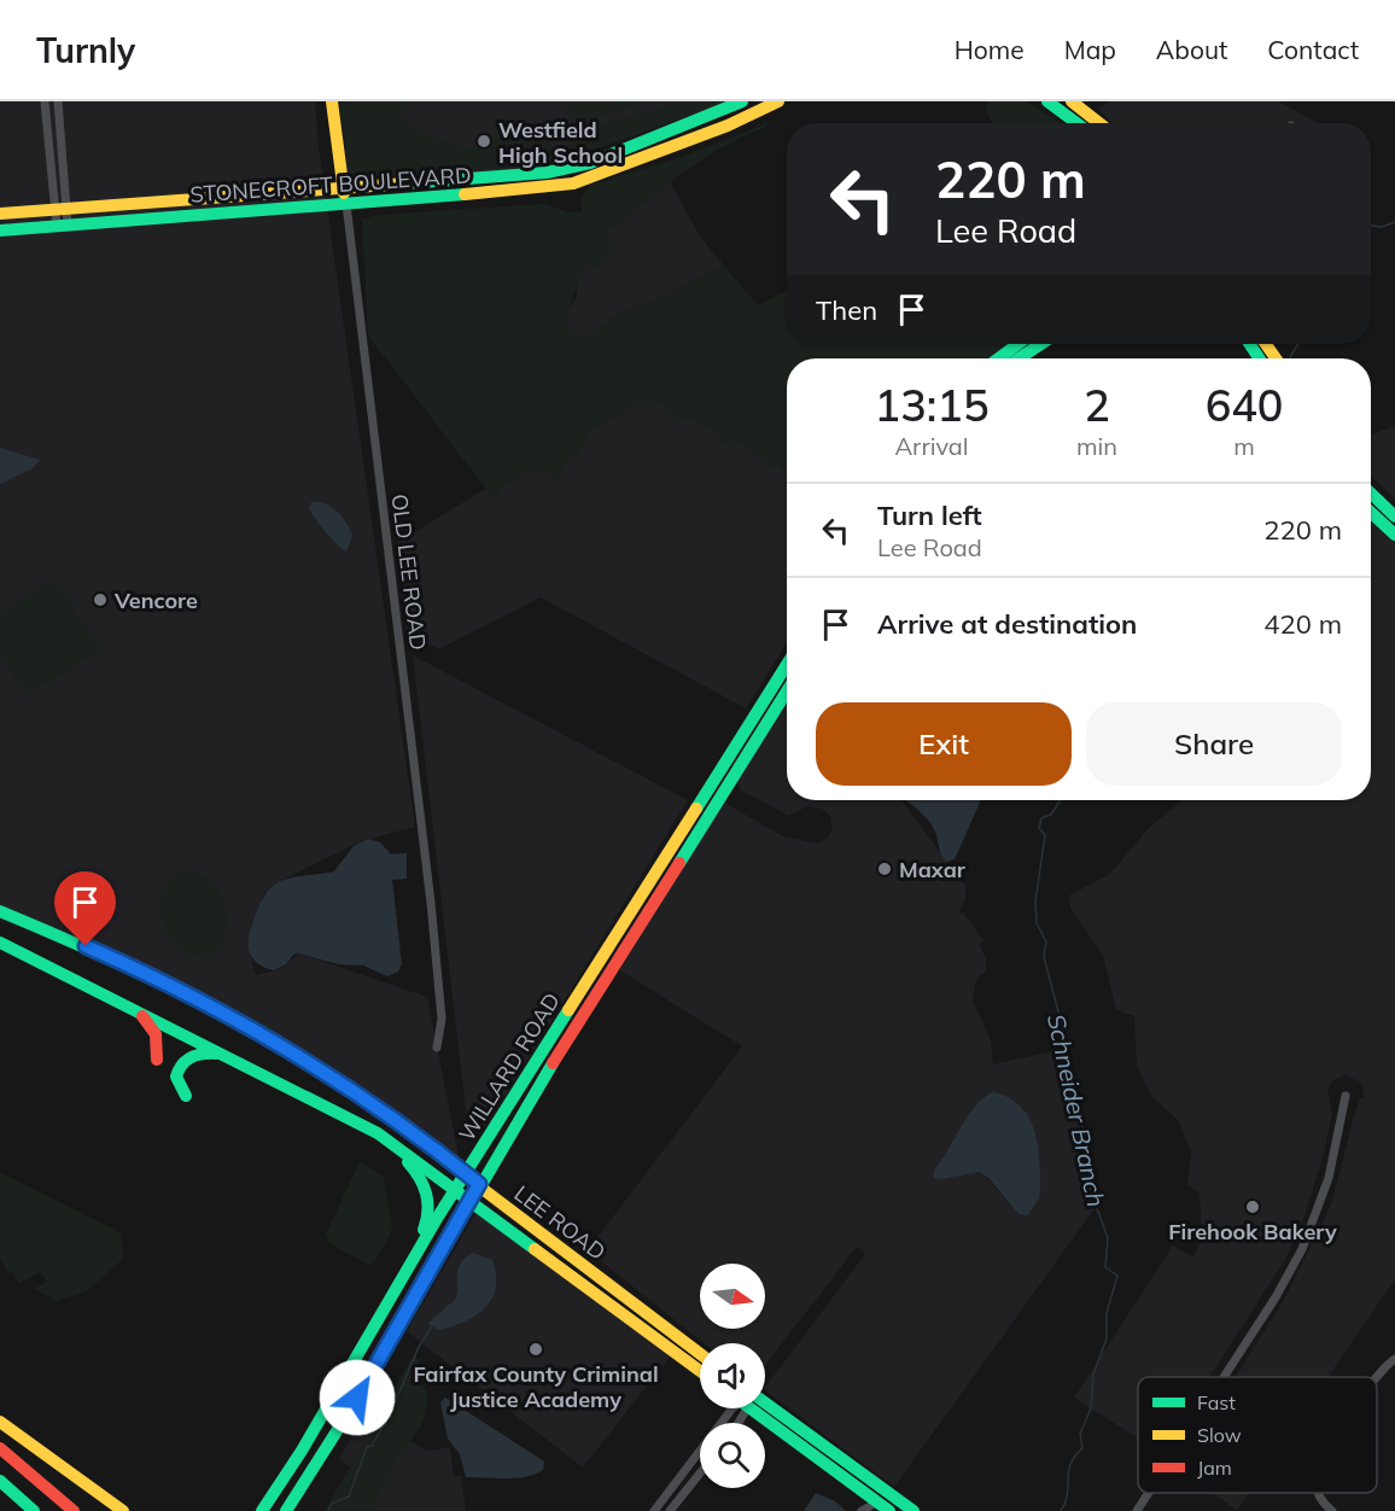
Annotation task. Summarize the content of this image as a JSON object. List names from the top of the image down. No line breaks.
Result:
{"streets":{"main road":["STONECROFT BOULEVARD","OLD LEE ROAD","WILLARD ROAD","LEE ROAD"]},"crossings":[["STONECROFT BOULEVARD","OLD LEE ROAD"],["WILLARD ROAD","LEE ROAD"]],"water":["Schneider Branch"],"places":["Westfield High School","Vencore","Maxar","Firehook Bakery","Fairfax County Criminal Justice Academy"],"legend":["Fast","Slow","Jam"],"north":"right","page":{"header":"Turnly","nav":["Home","Map","About","Contact"],"turn":["220 m","Lee Road"],"then":"Then","eta":["13:15","Arrival","2","min","640","m"],"list":[{"name":"Turn left","note":"Lee Road","value":"220 m"},{"name":"Arrive at destination","value":"420 m"}],"buttons":["Exit","Share"]}}
